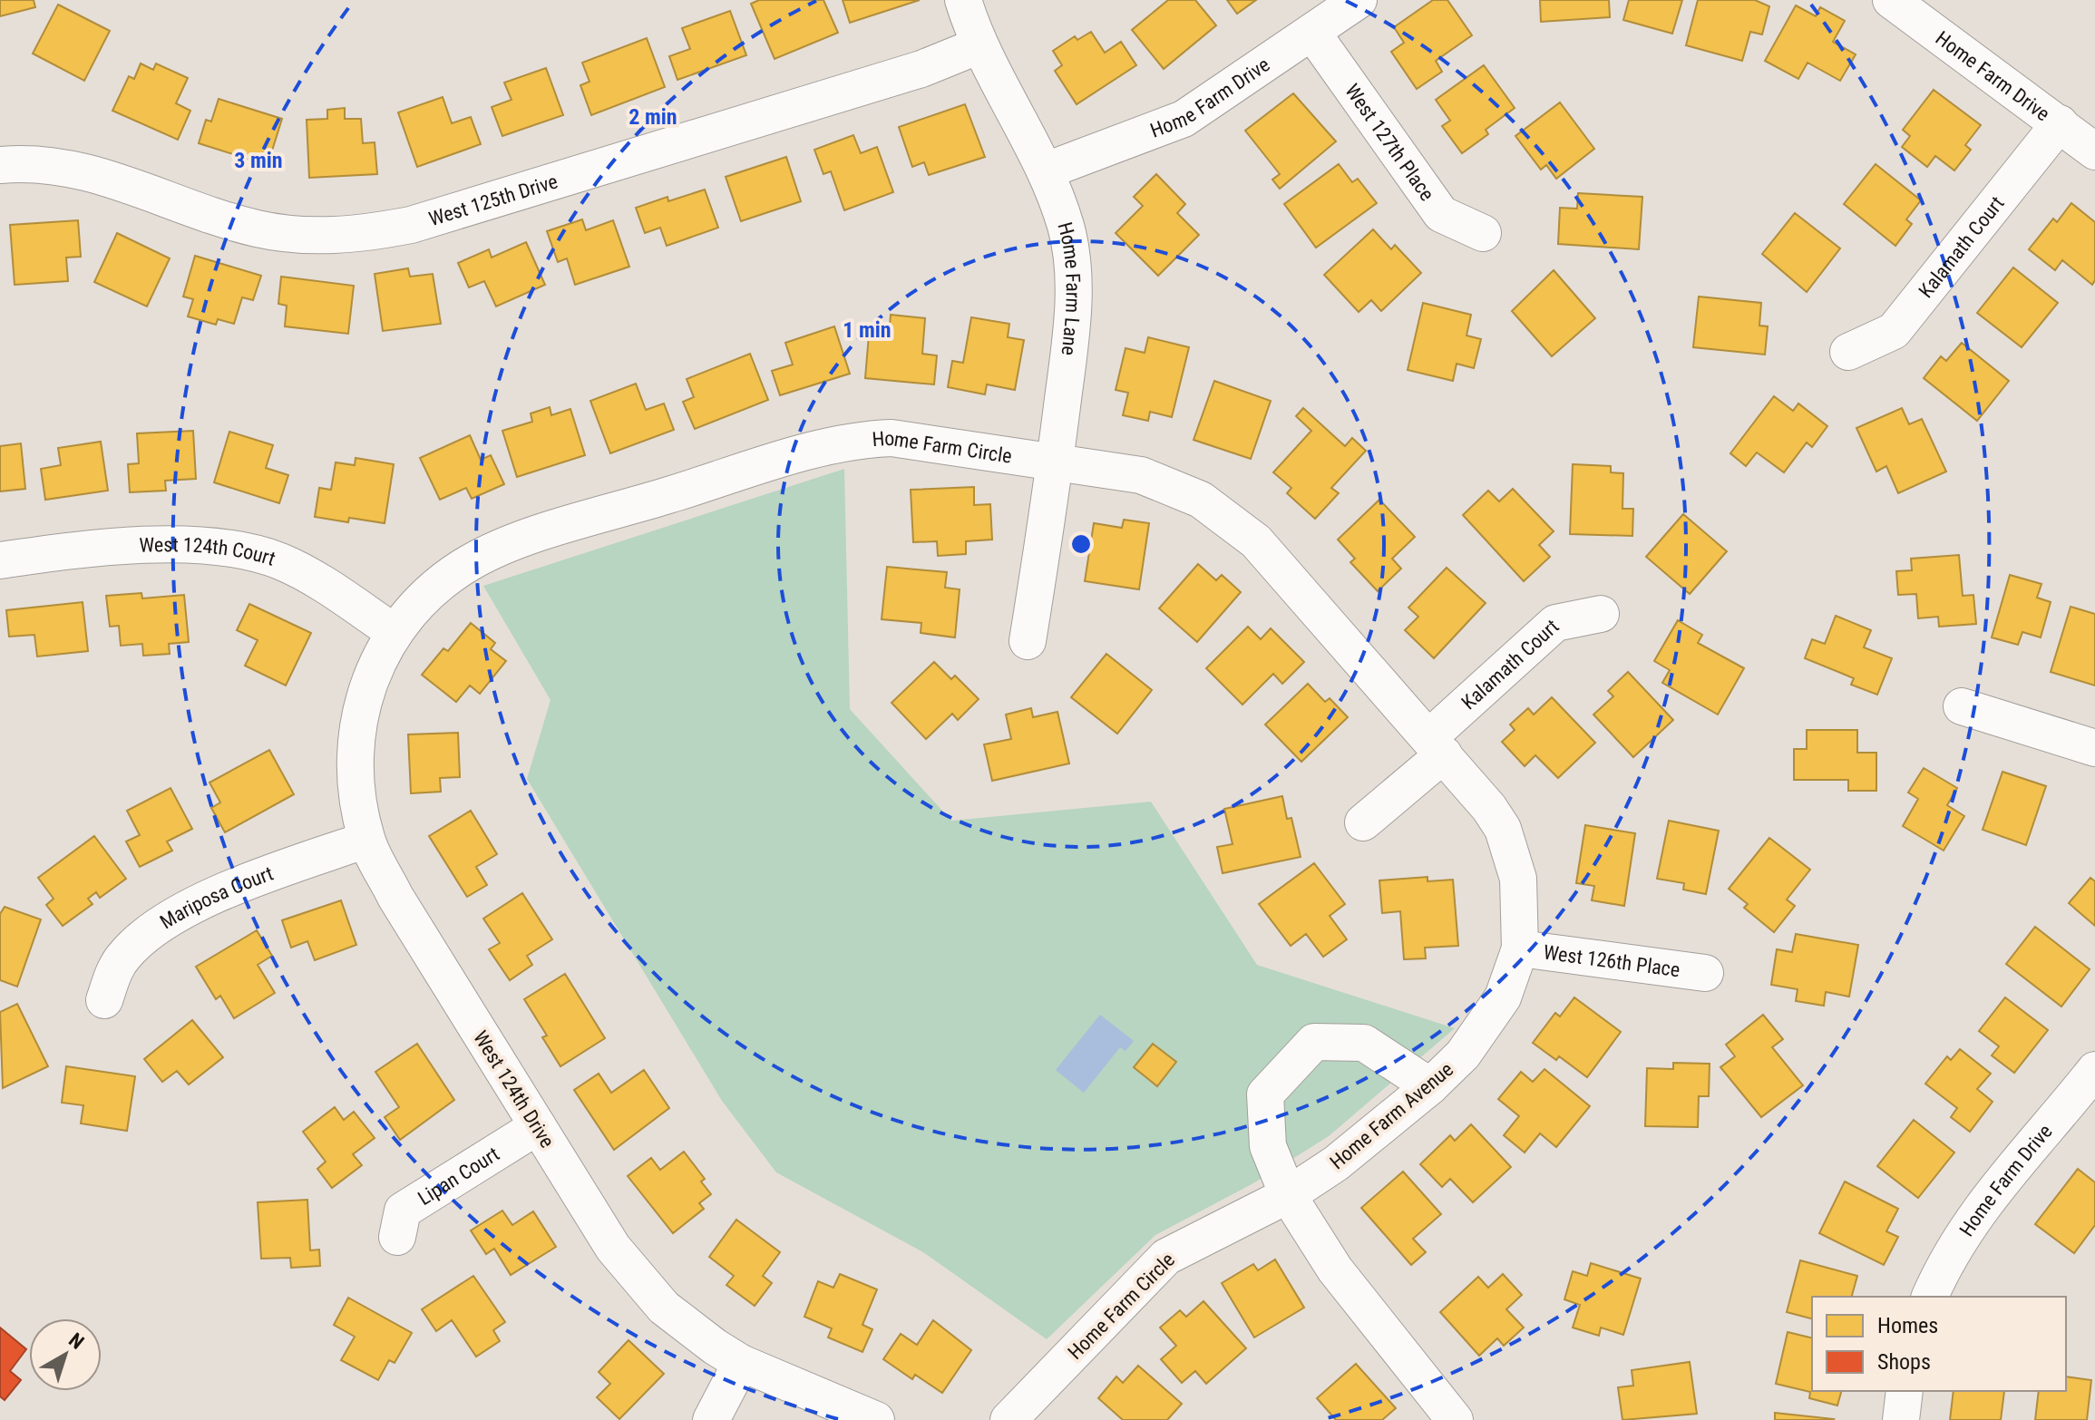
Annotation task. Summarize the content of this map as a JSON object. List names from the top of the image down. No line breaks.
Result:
{"streets":{"street":["Home Farm Drive","West 127th Place","West 125th Drive","Kalamath Court","Home Farm Lane","Home Farm Circle","West 124th Court","Mariposa Court","West 126th Place","West 124th Drive","Home Farm Avenue","Lipan Court"]},"crossings":[["Home Farm Drive","West 127th Place"],["Home Farm Drive","Kalamath Court"],["Home Farm Drive","Home Farm Lane"],["West 125th Drive","Home Farm Lane"],["Kalamath Court","Home Farm Circle"],["Kalamath Court","Home Farm Avenue"],["Home Farm Lane","Home Farm Circle"],["Home Farm Circle","West 124th Court"],["Home Farm Circle","West 124th Drive"],["Home Farm Circle","Home Farm Avenue"],["West 124th Court","West 124th Drive"],["Mariposa Court","West 124th Drive"],["West 126th Place","Home Farm Avenue"],["West 124th Drive","Lipan Court"]],"legend":["Homes","Shops"],"north":"top right","rings":["2 min","3 min","1 min"]}
